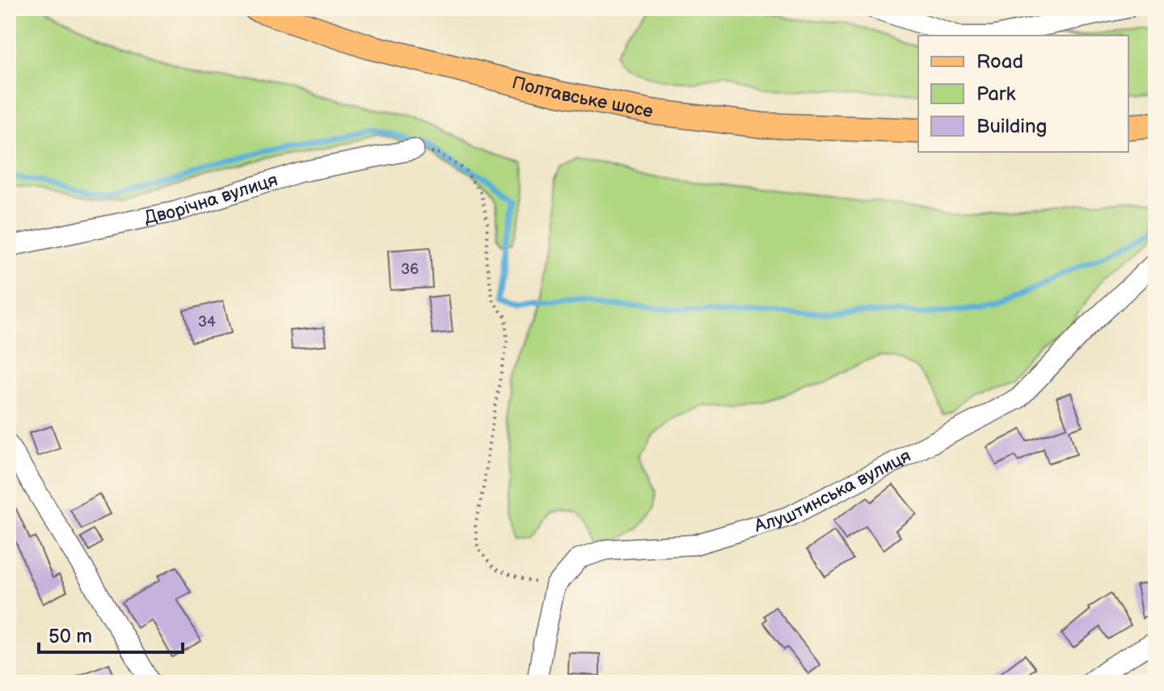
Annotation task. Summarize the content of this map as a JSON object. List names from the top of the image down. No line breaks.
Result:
{"streets":{"main road":["Полтавське шосе"],"street":["Дворічна вулиця","Алуштинська вулиця"]},"house_numbers":["36","34"],"legend":["Road","Park","Building"],"scale_bar":"50 m"}
